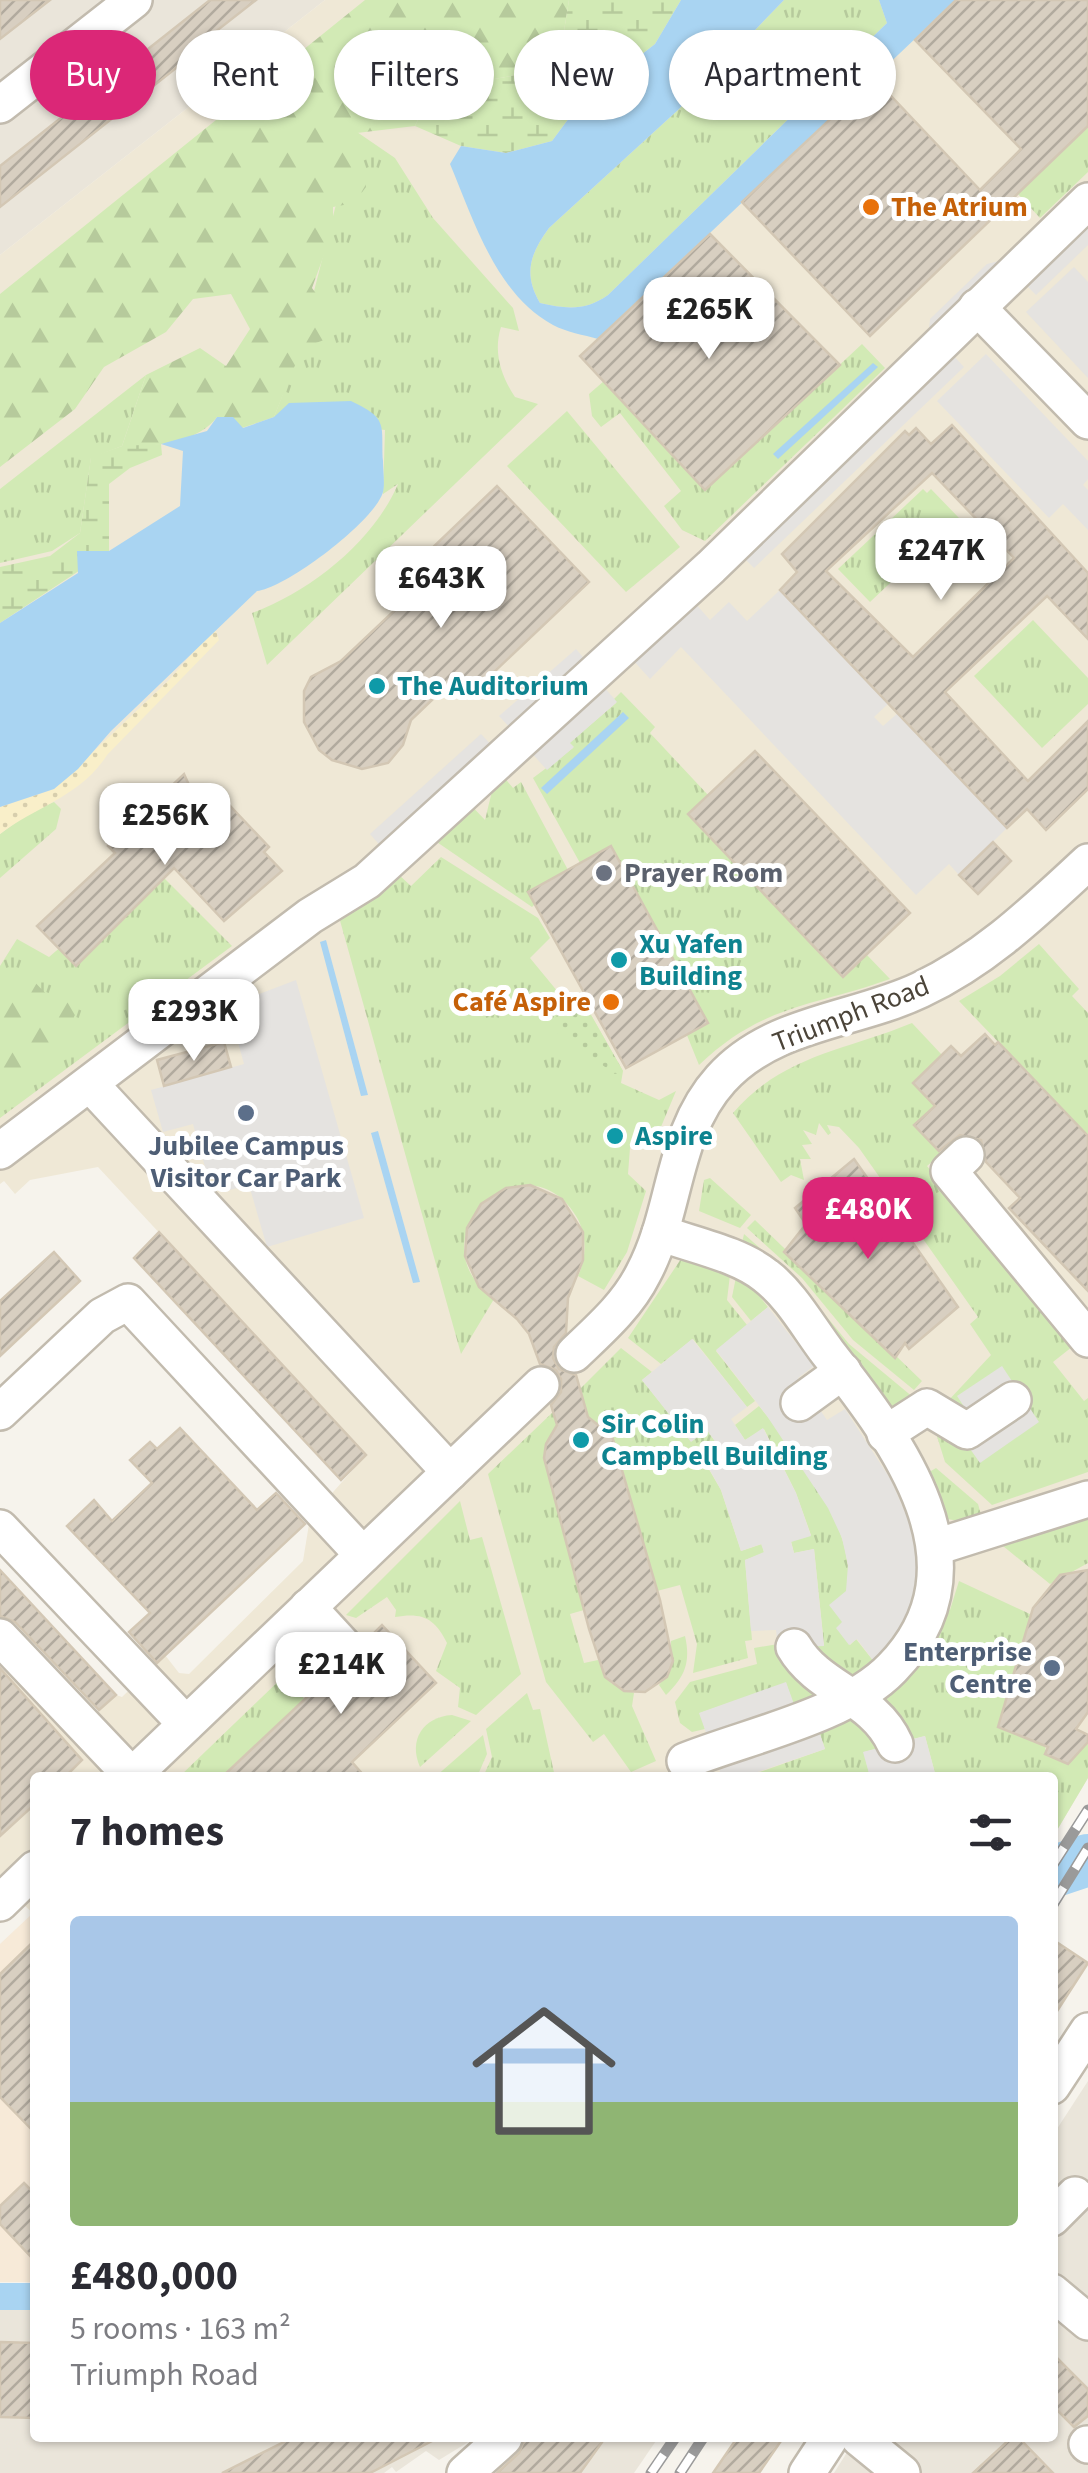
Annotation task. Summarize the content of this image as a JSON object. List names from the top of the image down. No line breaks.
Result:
{"streets":{"street":["Triumph Road"]},"places":["The Atrium","The Auditorium","Prayer Room","Xu Yafen Building","Café Aspire","Jubilee Campus Visitor Car Park","Aspire","Sir Colin Campbell Building","Enterprise Centre"],"page":{"chip":["Buy","Rent","Filters","New","Apartment"],"price":["£265K","£247K","£643K","£256K","£293K","£480K","£214K"],"heading":"7 homes","list":[{"name":"£480,000","note":"5 rooms · 163 m² · Triumph Road"}]}}
